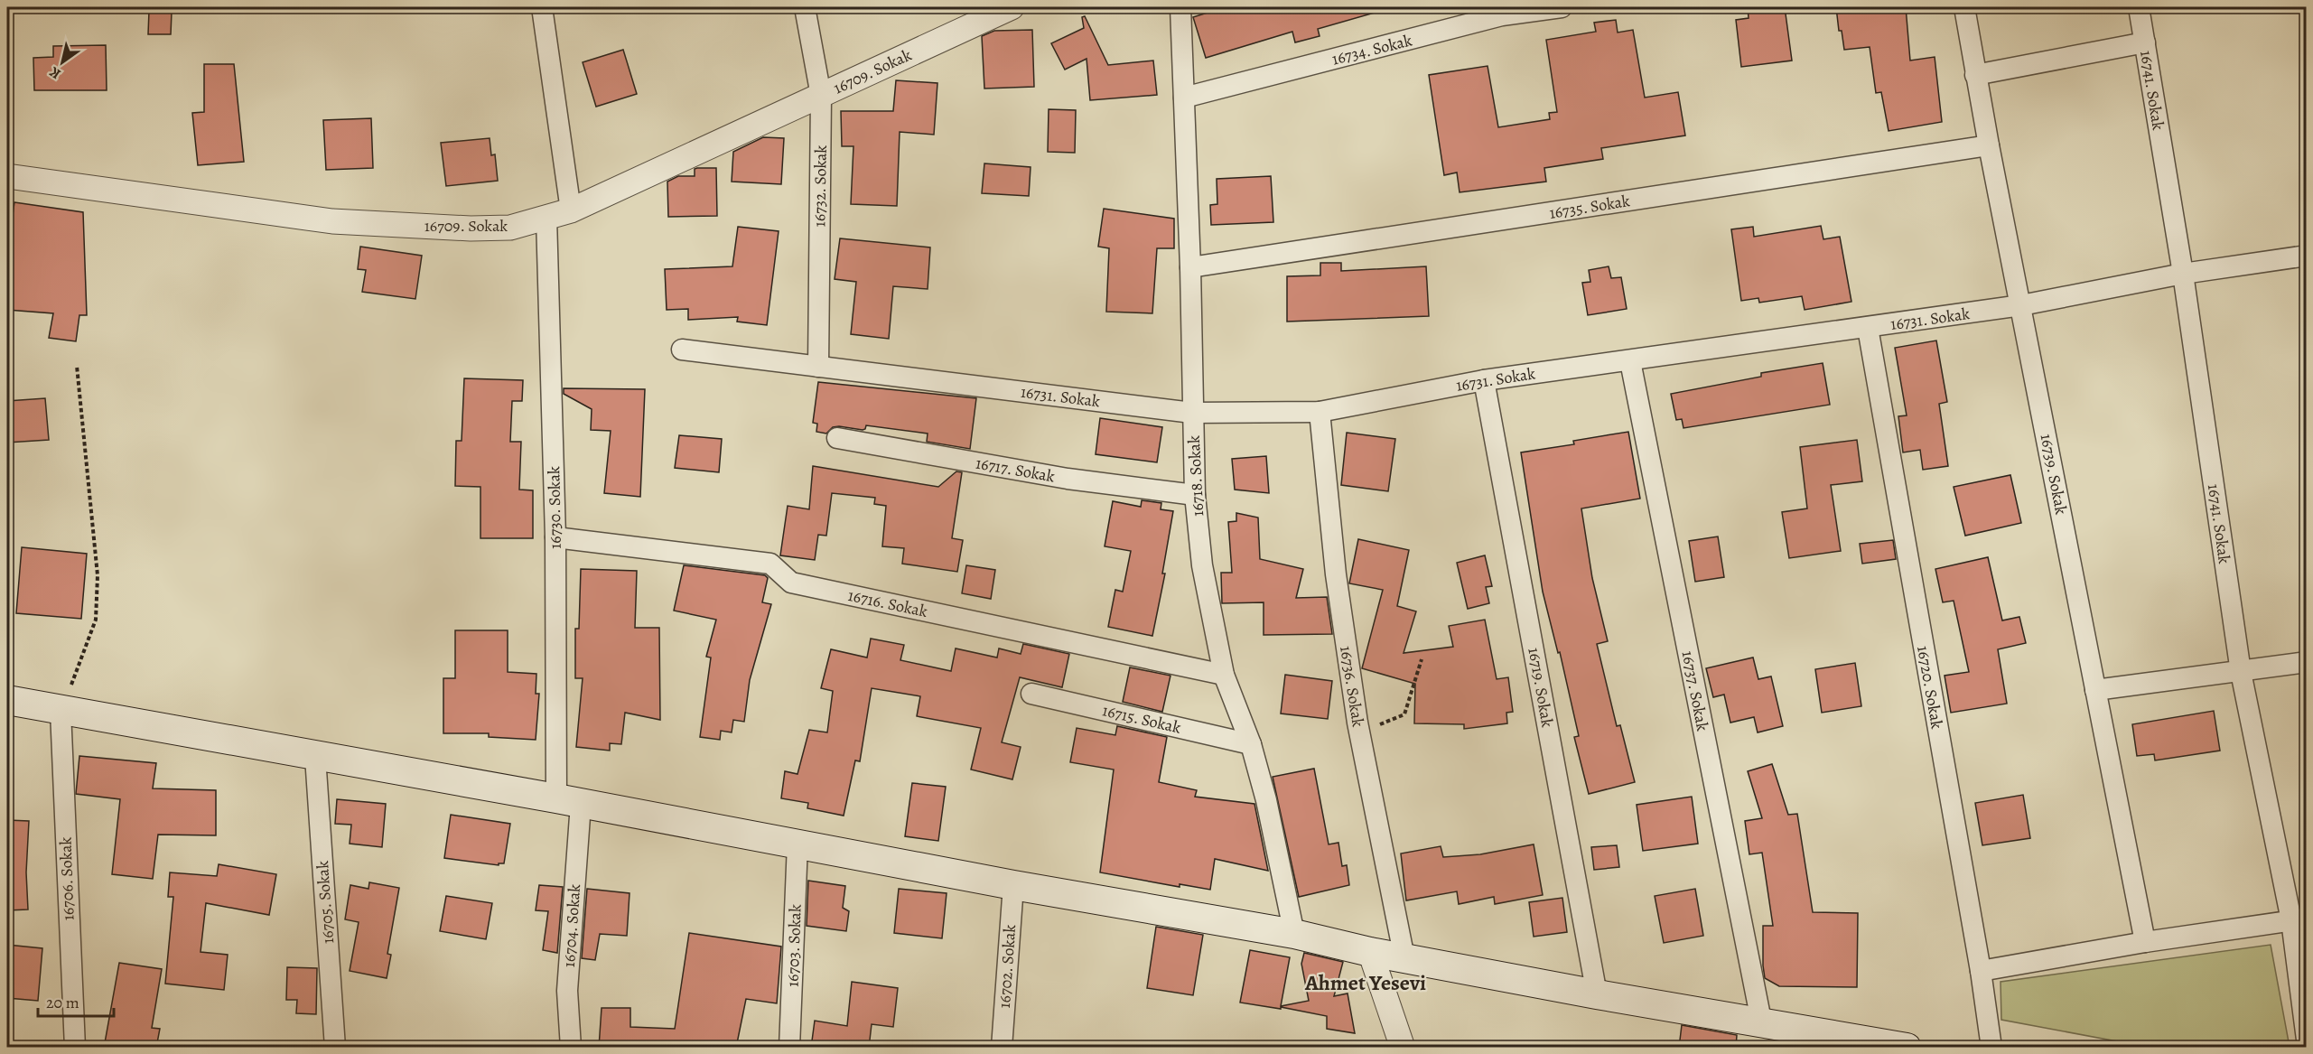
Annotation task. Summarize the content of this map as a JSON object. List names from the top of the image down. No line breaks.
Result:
{"streets":{"street":["16734. Sokak","16709. Sokak","16741. Sokak","16732. Sokak","16735. Sokak","16731. Sokak","16717. Sokak","16739. Sokak","16718. Sokak","16730. Sokak","16716. Sokak","16736. Sokak","16719. Sokak","16720. Sokak","16737. Sokak","16715. Sokak","16706. Sokak","16705. Sokak","16704. Sokak","16703. Sokak","16702. Sokak"]},"crossings":[["16734. Sokak","16718. Sokak"],["16709. Sokak","16732. Sokak"],["16709. Sokak","16730. Sokak"],["16741. Sokak","16731. Sokak"],["16732. Sokak","16731. Sokak"],["16735. Sokak","16739. Sokak"],["16735. Sokak","16718. Sokak"],["16731. Sokak","16739. Sokak"],["16731. Sokak","16718. Sokak"],["16731. Sokak","16736. Sokak"],["16731. Sokak","16719. Sokak"],["16731. Sokak","16720. Sokak"],["16731. Sokak","16737. Sokak"],["16717. Sokak","16718. Sokak"],["16718. Sokak","16716. Sokak"],["16718. Sokak","16715. Sokak"],["16730. Sokak","16716. Sokak"],["16730. Sokak","16704. Sokak"]],"districts":["Ahmet Yesevi"],"scale_bar":"20 m","north":"bottom left"}
